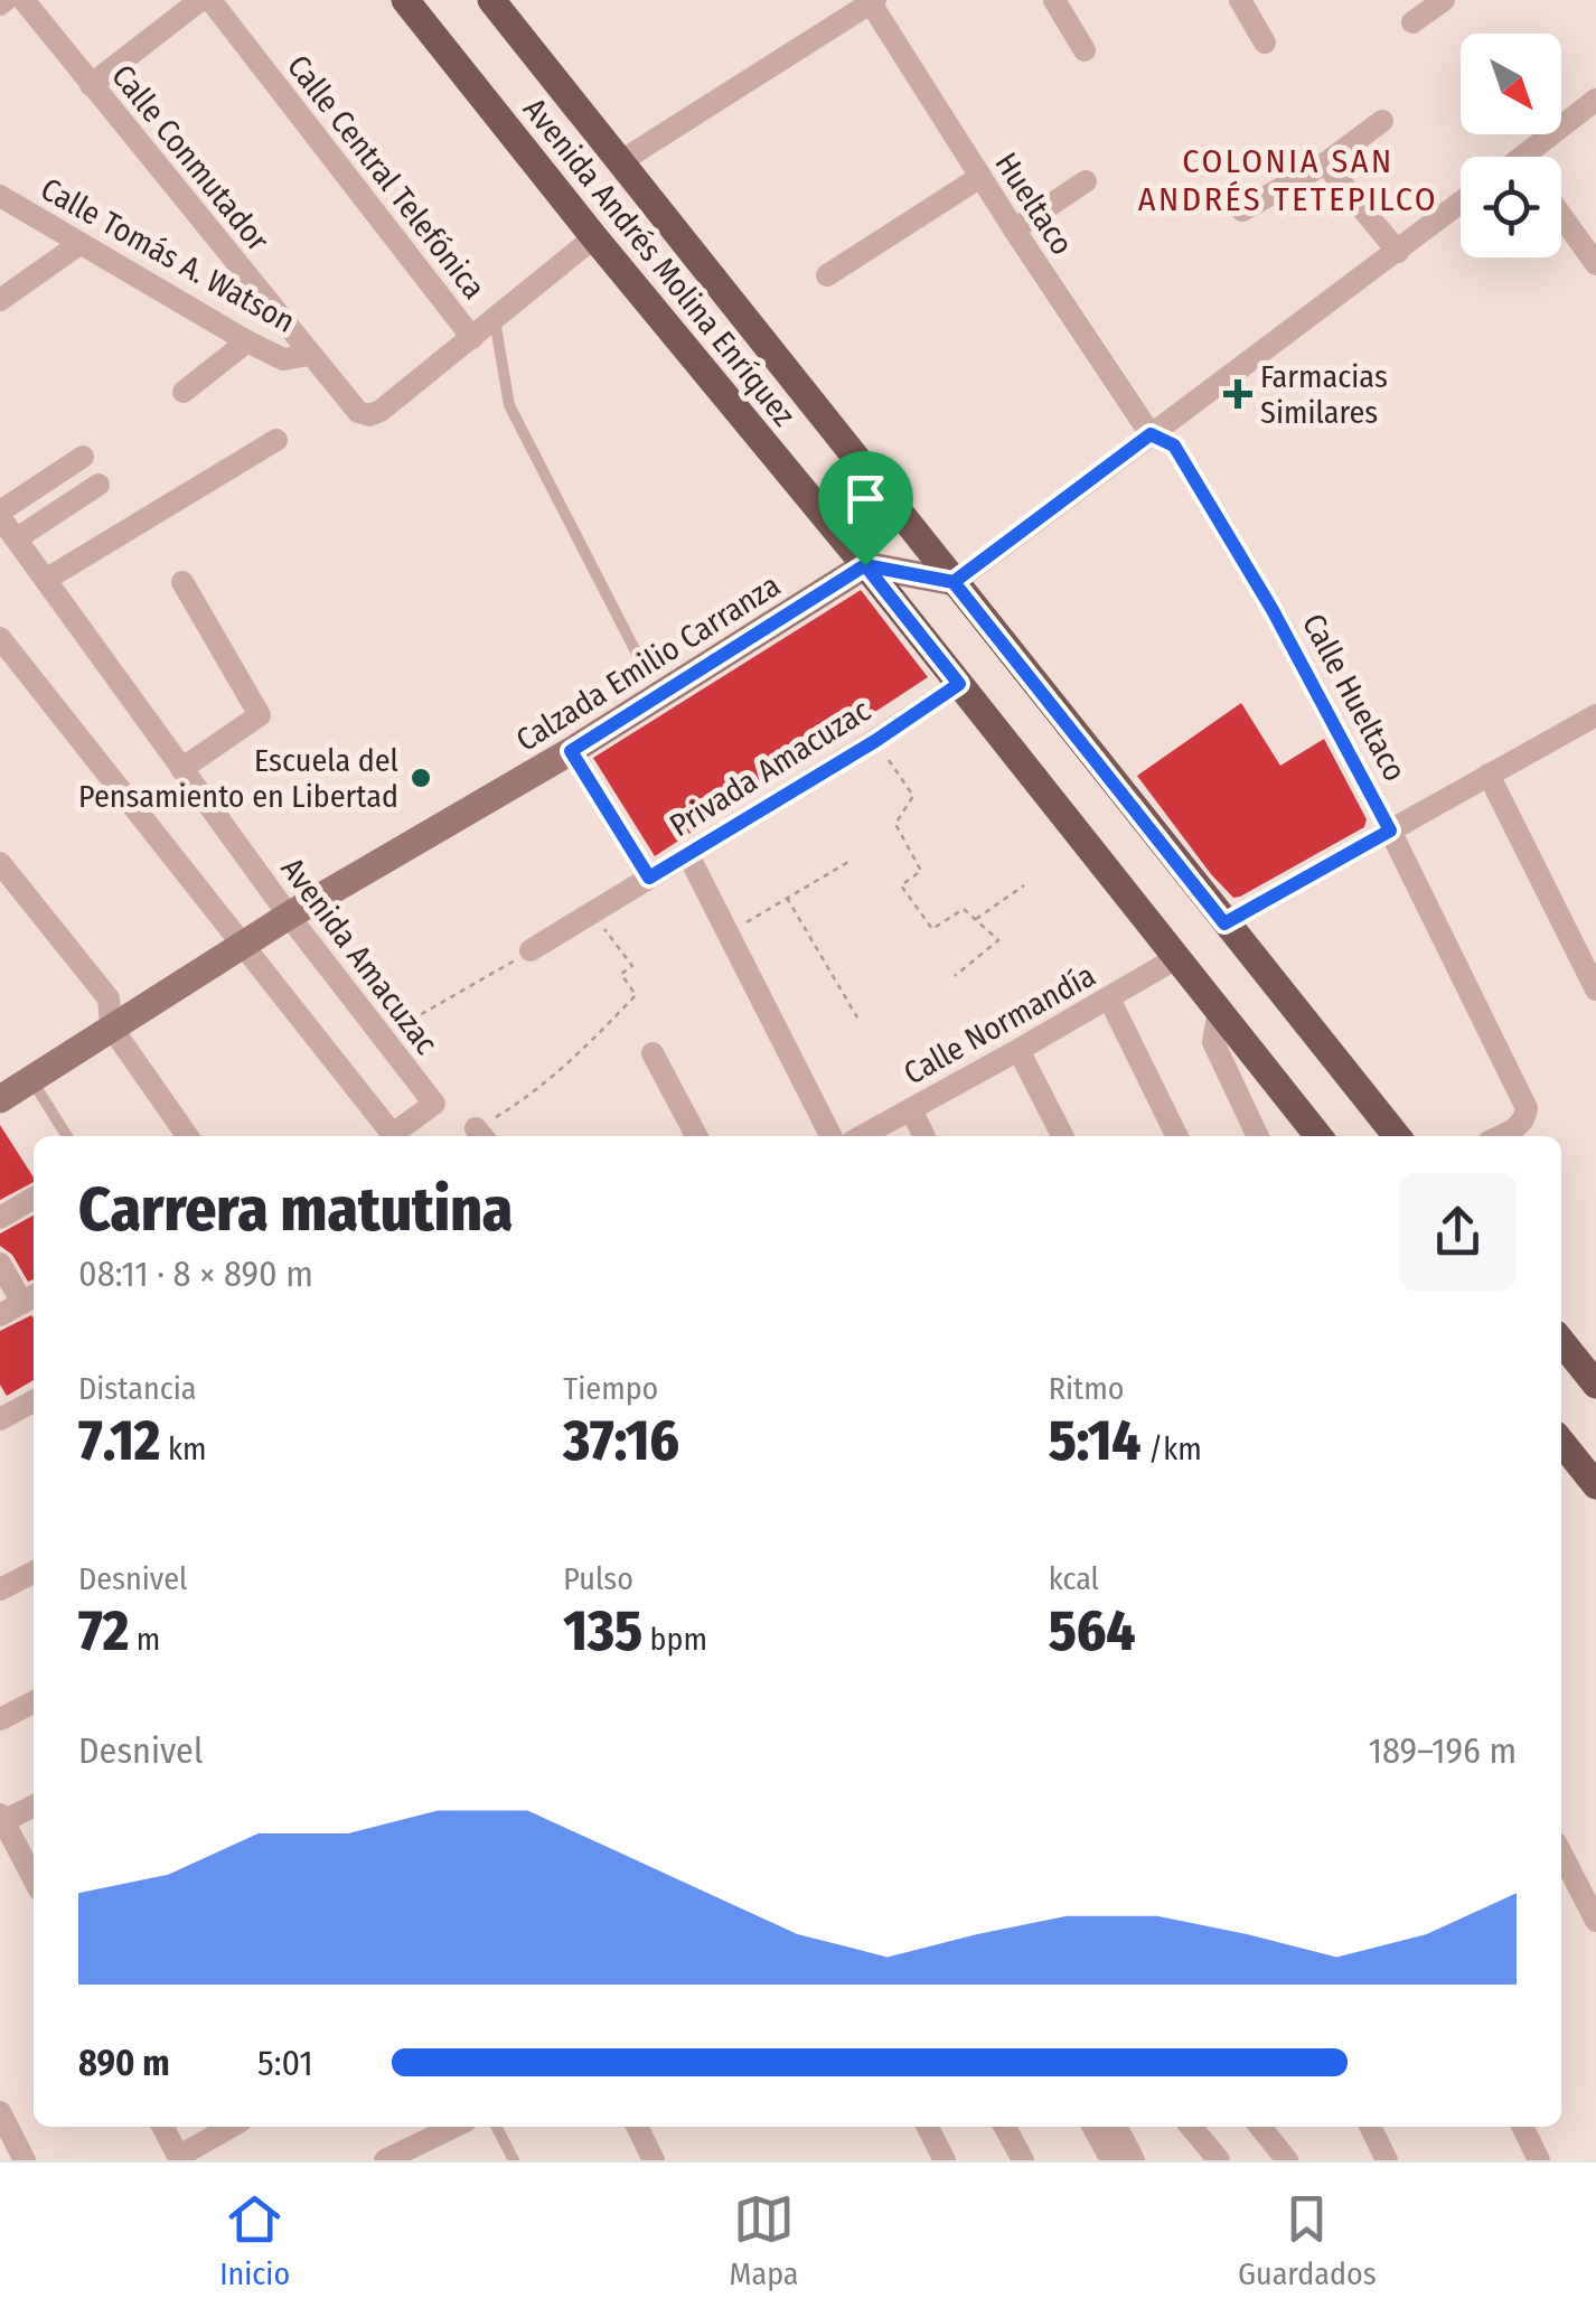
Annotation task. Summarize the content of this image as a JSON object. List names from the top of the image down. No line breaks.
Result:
{"streets":{"main road":["Avenida Andrés Molina Enríquez"],"street":["Calle Conmutador","Calle Central Telefónica","Hueltaco","Calle Tomás A. Watson","Calzada Emilio Carranza","Calle Hueltaco","Privada Amacuzac","Avenida Amacuzac","Calle Normandía"]},"crossings":[["Calle Conmutador","Calle Central Telefónica"],["Calle Conmutador","Calle Tomás A. Watson"],["Hueltaco","Calle Hueltaco"],["Avenida Andrés Molina Enríquez","Calzada Emilio Carranza"],["Avenida Andrés Molina Enríquez","Privada Amacuzac"],["Avenida Andrés Molina Enríquez","Calle Normandía"],["Calzada Emilio Carranza","Avenida Amacuzac"]],"districts":["COLONIA SAN ANDRÉS TETEPILCO"],"places":{"health":["Farmacias Similares"],"other":["Escuela del Pensamiento en Libertad"]},"north":"bottom right","page":{"heading":["Carrera matutina","08:11 · 8 × 890 m"],"stats":[["Distancia","7.12 km"],["Tiempo","37:16"],["Ritmo","5:14 /km"],["Desnivel","72 m"],["Pulso","135 bpm"],["kcal","564"]],"chart":["Desnivel","189–196 m"],"list":[{"name":"890 m","note":"5:01"}],"tabs":["Inicio","Mapa","Guardados"]}}
